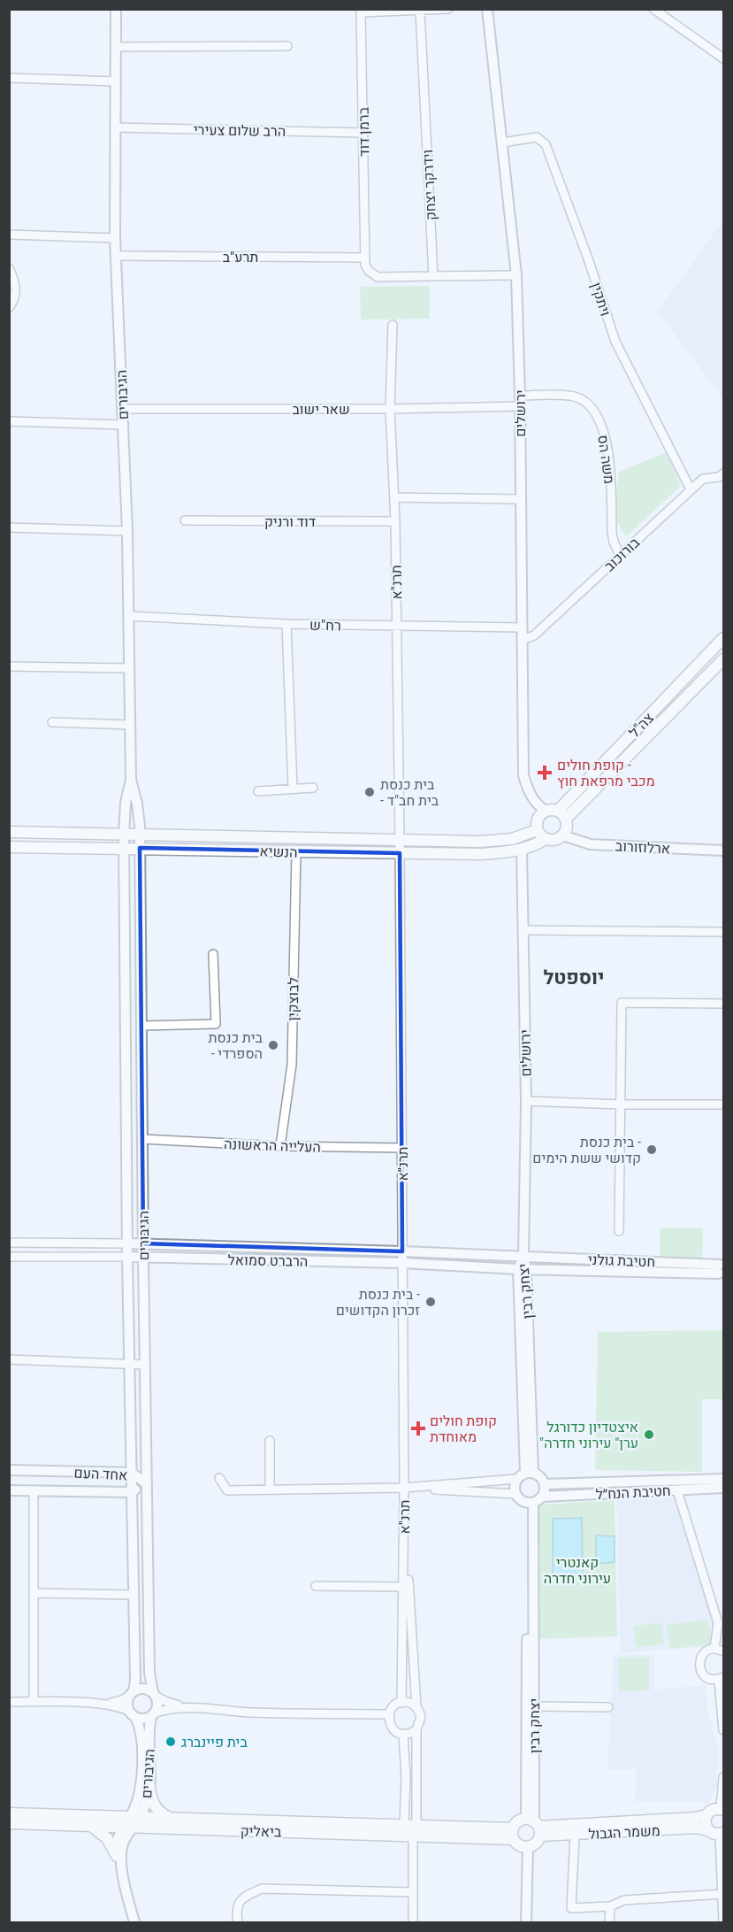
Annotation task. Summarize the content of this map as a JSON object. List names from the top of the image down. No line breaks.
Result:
{"streets":{"main road":["צה\"ל","הנשיא","ביאליק","משמר הגבול"],"street":["הרב שלום צעירי","ברמן דוד","וידרקר יצחק","תרע\"ב","ויתקין","הגיבורים","שאר ישוב","ירושלים","משה הס","דוד ורניק","בורוכוב","תרנ\"א","רח\"ש","ארלוזורוב","לבוצקין","העלייה הראשונה","תרנ״א","הרברט סמואל","חטיבת גולני","יצחק רבין","אחד העם","חטיבת הנח״ל"]},"crossings":[["הרב שלום צעירי","ברמן דוד"],["הרב שלום צעירי","הגיבורים"],["ברמן דוד","וידרקר יצחק"],["ברמן דוד","תרע\"ב"],["תרע\"ב","הגיבורים"],["ויתקין","ירושלים"],["ויתקין","בורוכוב"],["הגיבורים","שאר ישוב"],["הגיבורים","רח\"ש"],["הגיבורים","הנשיא"],["הגיבורים","העלייה הראשונה"],["הגיבורים","הרברט סמואל"],["הגיבורים","אחד העם"],["הגיבורים","ביאליק"],["שאר ישוב","ירושלים"],["שאר ישוב","תרנ\"א"],["ירושלים","משה הס"],["ירושלים","בורוכוב"],["ירושלים","רח\"ש"],["ירושלים","צה\"ל"],["ירושלים","ארלוזורוב"],["ירושלים","הנשיא"],["ירושלים","הרברט סמואל"],["ירושלים","חטיבת גולני"],["ירושלים","יצחק רבין"],["משה הס","בורוכוב"],["דוד ורניק","תרנ\"א"],["תרנ\"א","רח\"ש"],["תרנ\"א","הנשיא"],["תרנ\"א","תרנ״א"],["צה\"ל","ארלוזורוב"],["צה\"ל","הנשיא"],["ארלוזורוב","הנשיא"],["הנשיא","לבוצקין"],["הנשיא","תרנ״א"],["לבוצקין","העלייה הראשונה"],["העלייה הראשונה","תרנ״א"],["תרנ״א","הרברט סמואל"],["הרברט סמואל","חטיבת גולני"],["הרברט סמואל","יצחק רבין"],["חטיבת גולני","יצחק רבין"],["יצחק רבין","חטיבת הנח״ל"],["יצחק רבין","ביאליק"],["יצחק רבין","משמר הגבול"],["ביאליק","משמר הגבול"]],"districts":["יוספטל"],"parks":["קאנטרי עירוני חדרה"],"places":{"health":["קופת חולים - מכבי מרפאת חוץ","קופת חולים מאוחדת"],"other":["בית כנסת - בית חב\"ד","בית כנסת - הספרדי","בית כנסת - קדושי ששת הימים","בית כנסת - זכרון הקדושים","איצטדיון כדורגל \"ערן\" עירוני חדרה","בית פיינברג"]}}
